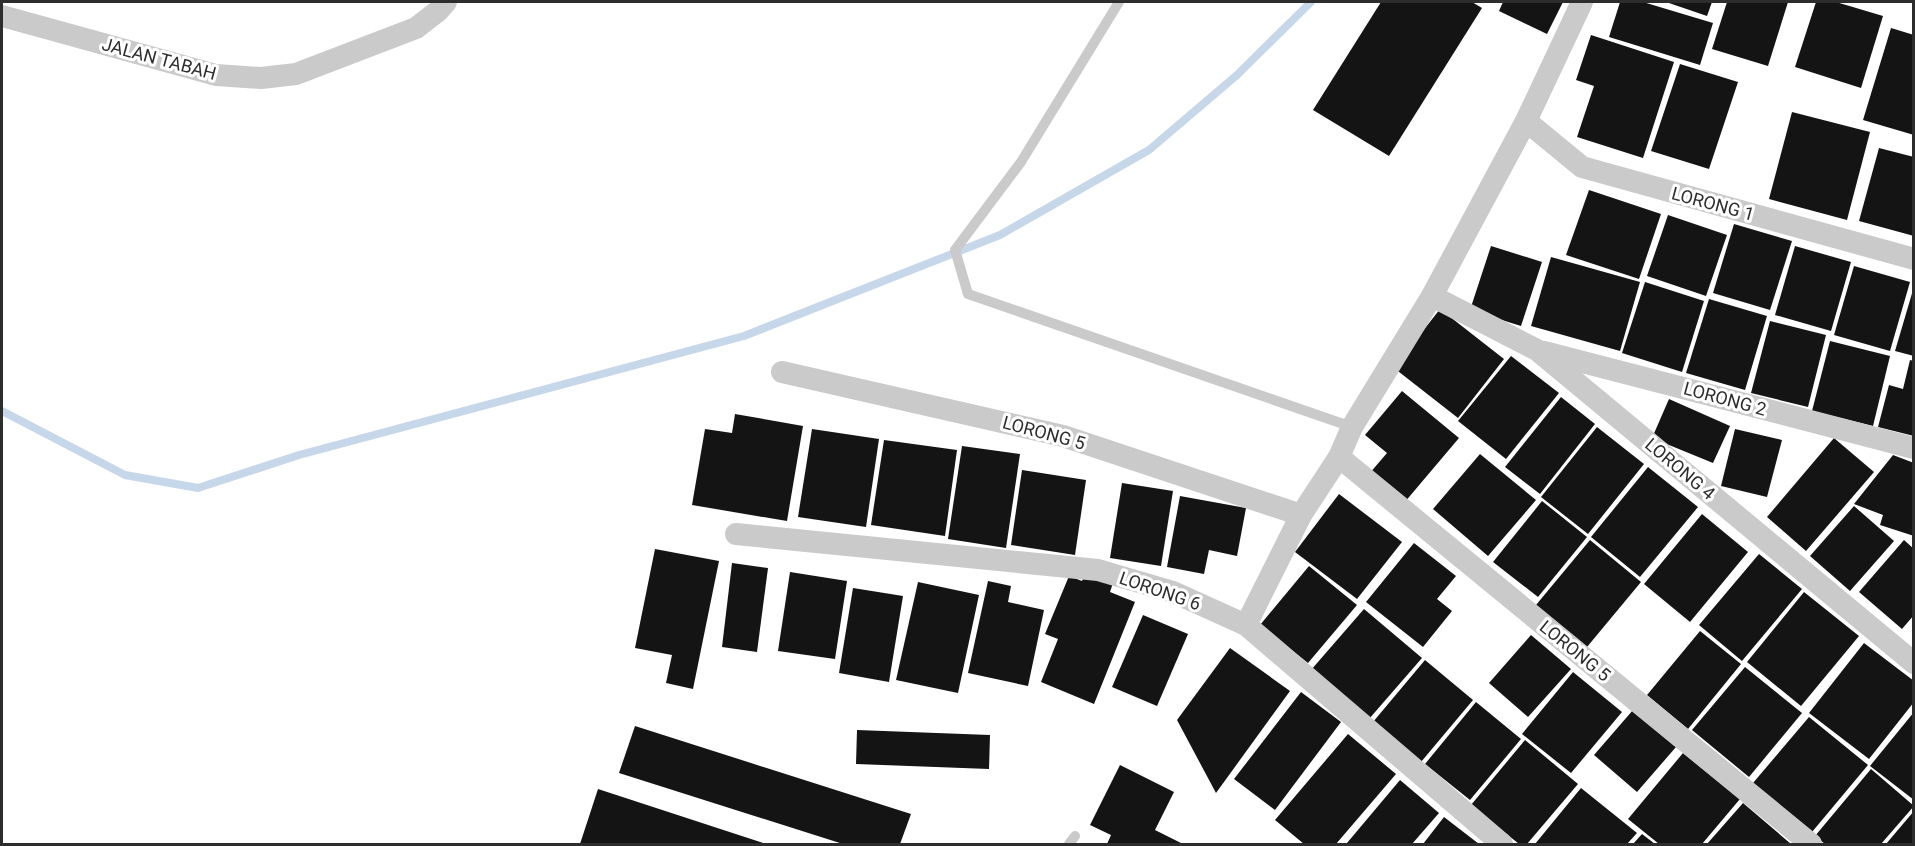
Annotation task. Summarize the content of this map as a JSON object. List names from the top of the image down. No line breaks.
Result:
{"streets":{"street":["JALAN TABAH","LORONG 1","LORONG 2","LORONG 5","LORONG 4","LORONG 6"]},"crossings":[["LORONG 2","LORONG 4"]]}
